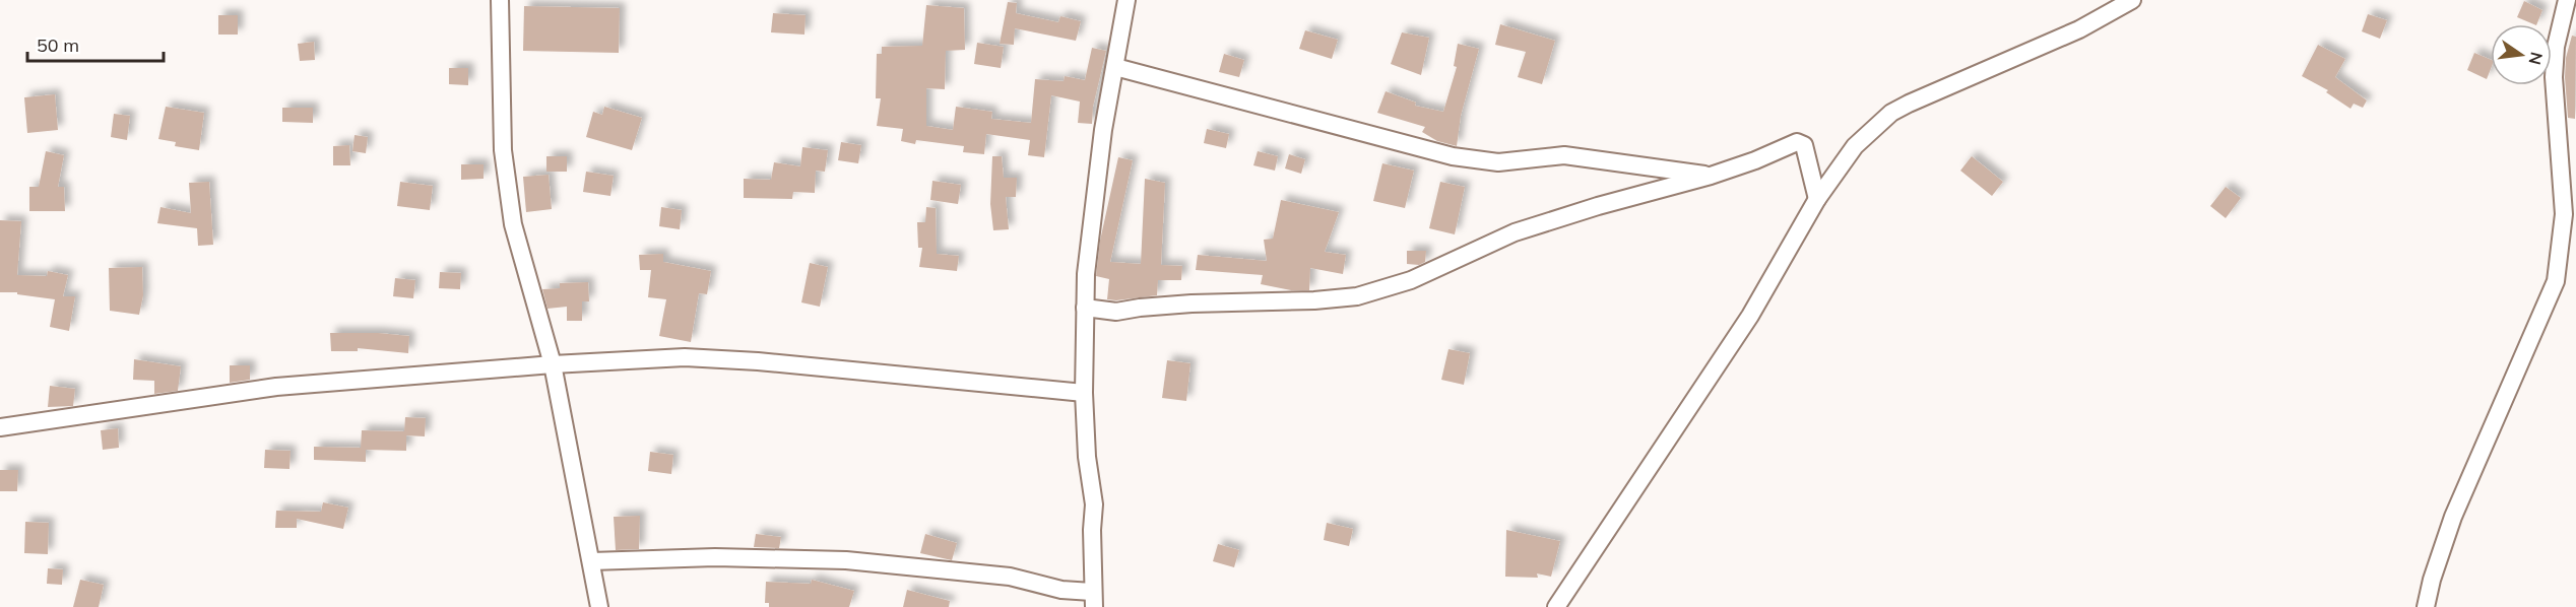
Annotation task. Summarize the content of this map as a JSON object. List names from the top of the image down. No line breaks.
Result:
{"scale_bar":"50 m","north":"right"}
